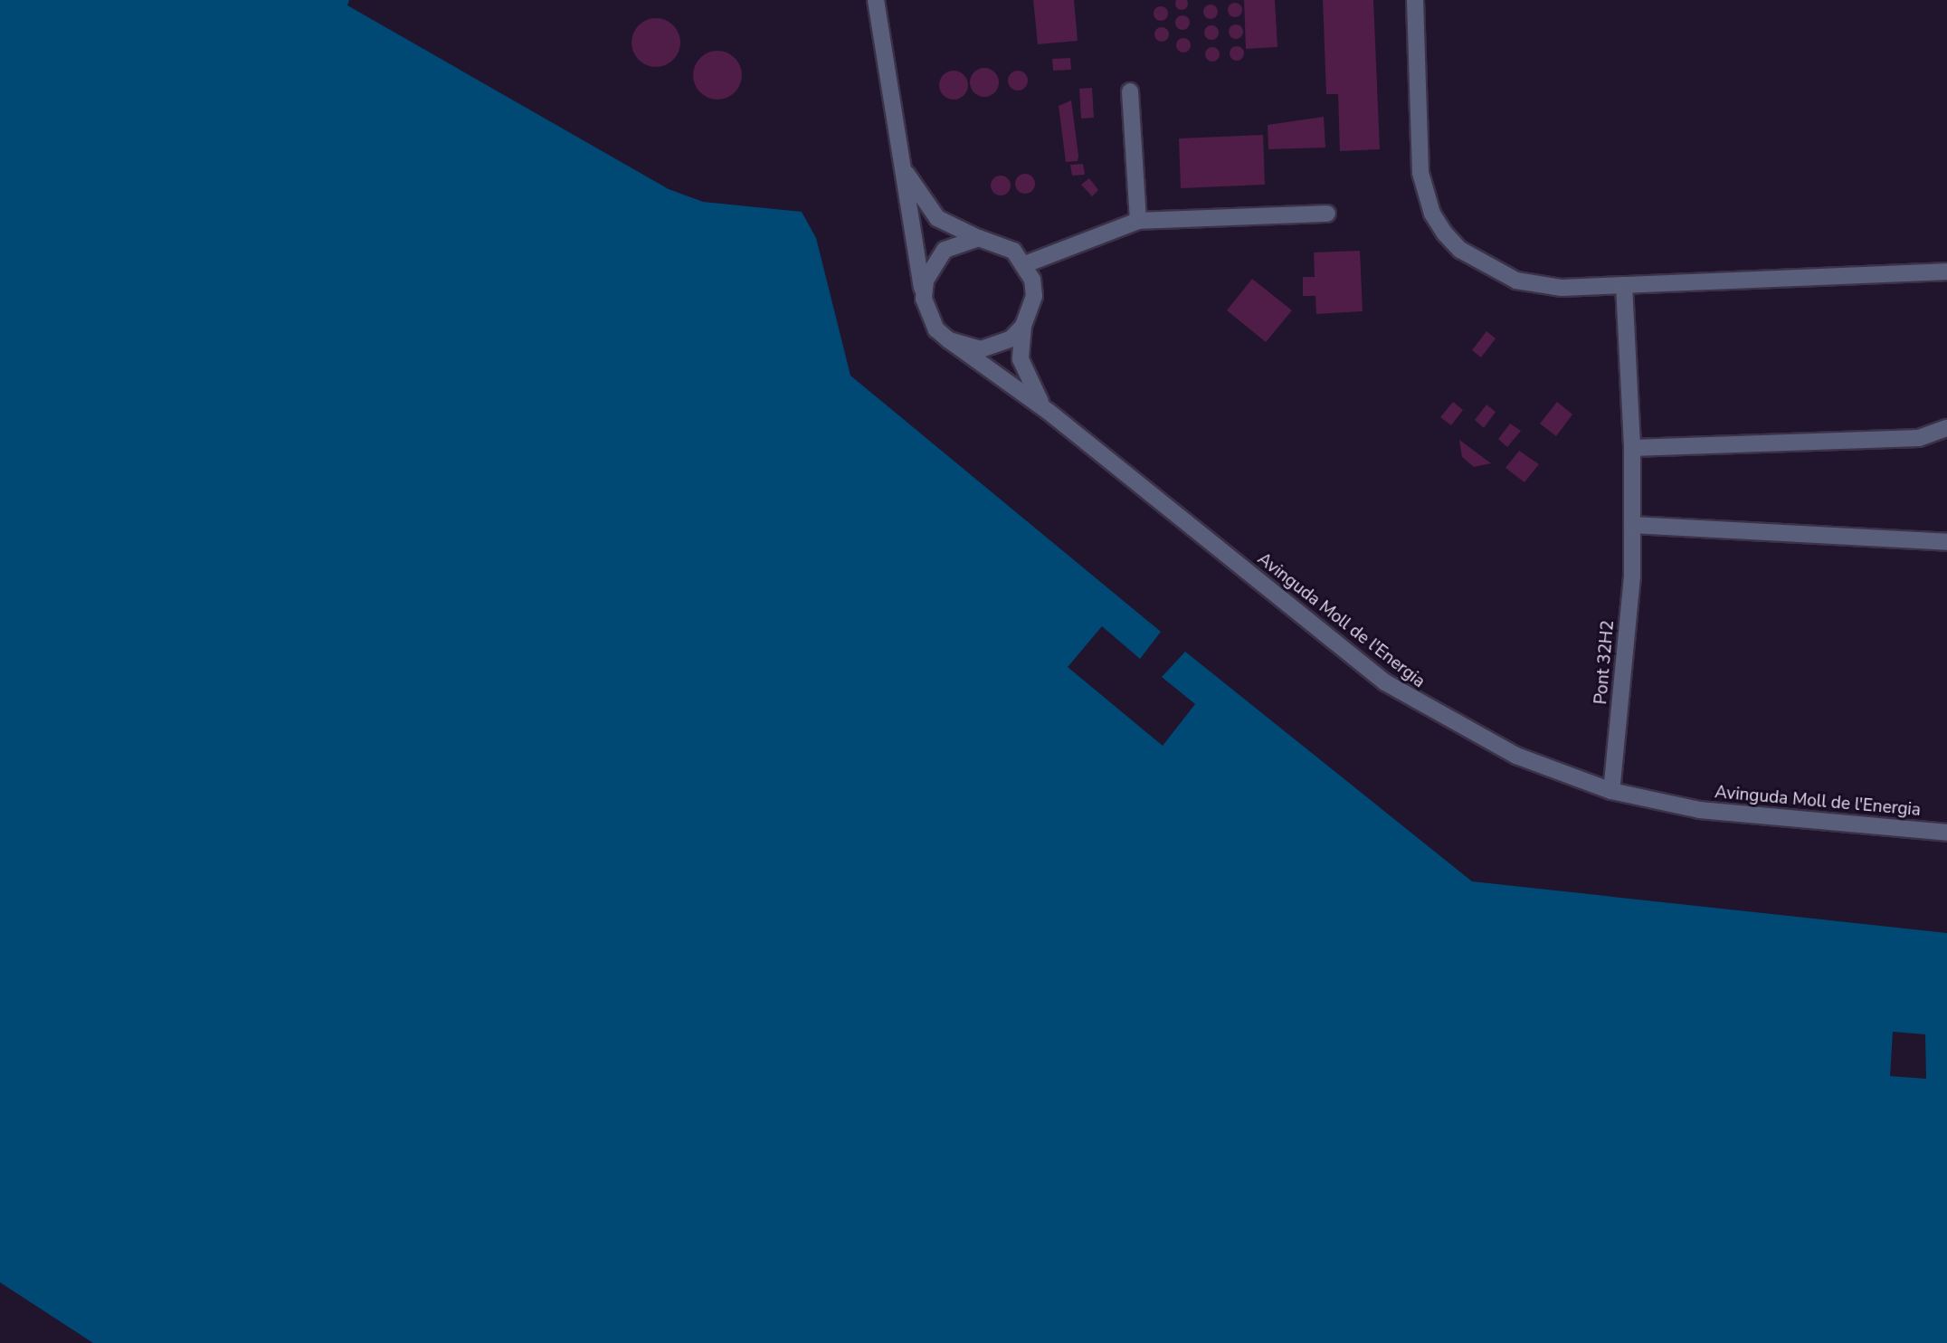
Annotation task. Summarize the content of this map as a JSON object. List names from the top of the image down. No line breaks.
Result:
{"streets":{"street":["Avinguda Moll de l'Energia","Pont 32H2"]},"crossings":[["Avinguda Moll de l'Energia","Pont 32H2"]]}
